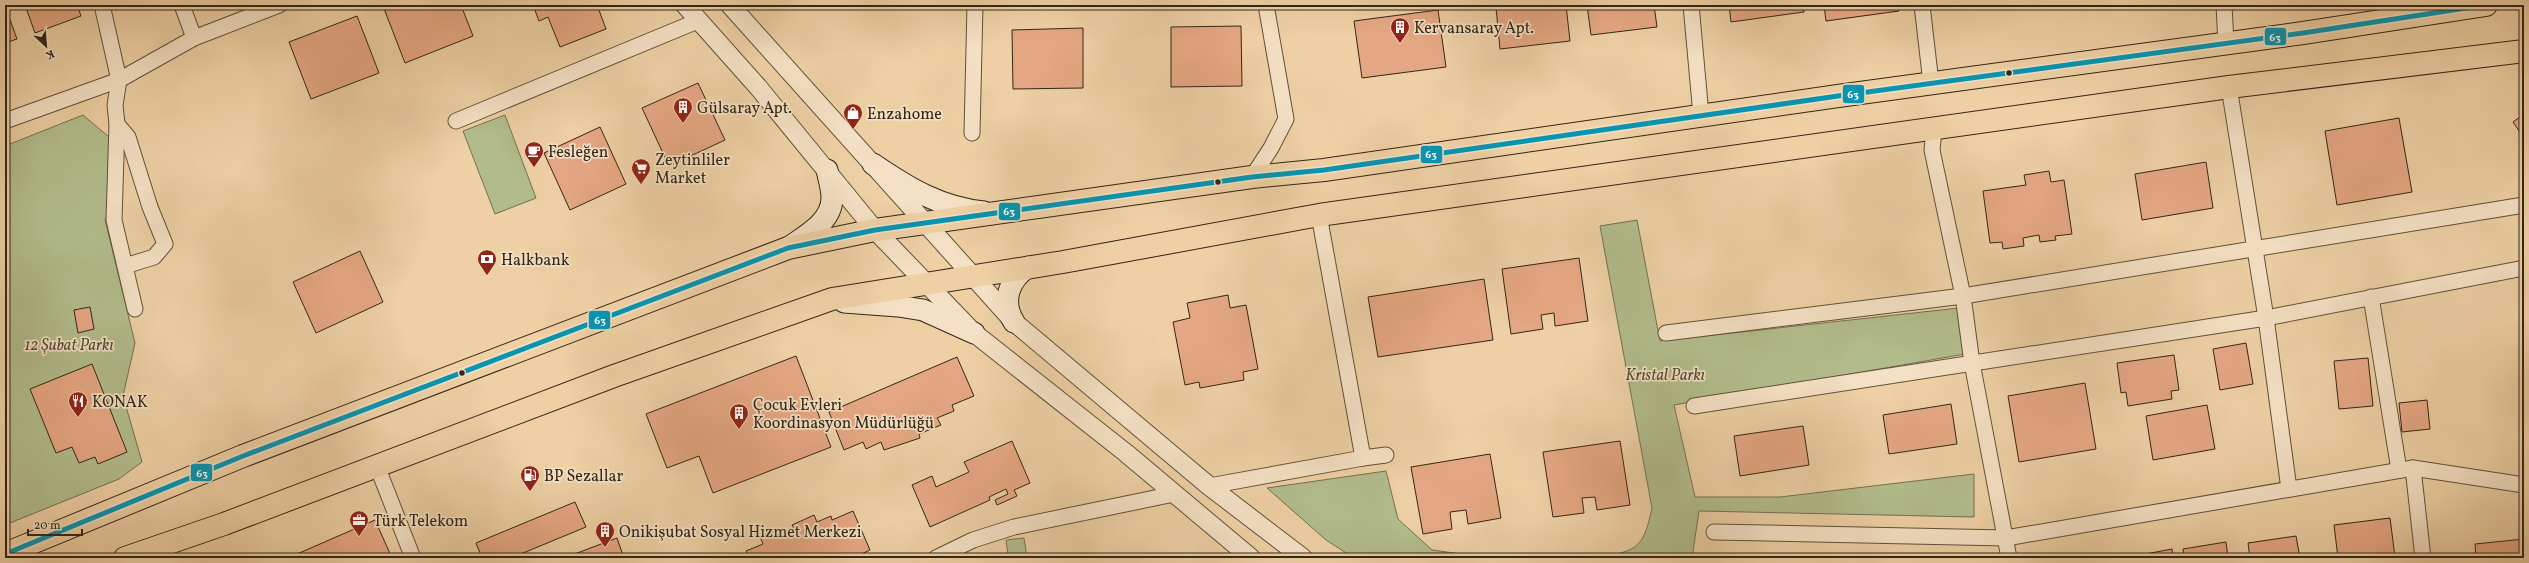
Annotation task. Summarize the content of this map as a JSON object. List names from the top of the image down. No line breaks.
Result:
{"parks":["12 Şubat Parkı","Kristal Parkı"],"places":{"building":["Kervansaray Apt.","Gülsaray Apt.","Çocuk Evleri Koordinasyon Müdürlüğü","Onikişubat Sosyal Hizmet Merkezi"],"shop":["Enzahome"],"cafe":["Fesleğen"],"supermarket":["Zeytinliler Market"],"bank":["Halkbank"],"restaurant":["KONAK"],"fuel station":["BP Sezallar"],"office":["Türk Telekom"]},"lines":["transit line 63"],"scale_bar":"20 m","north":"bottom right"}
